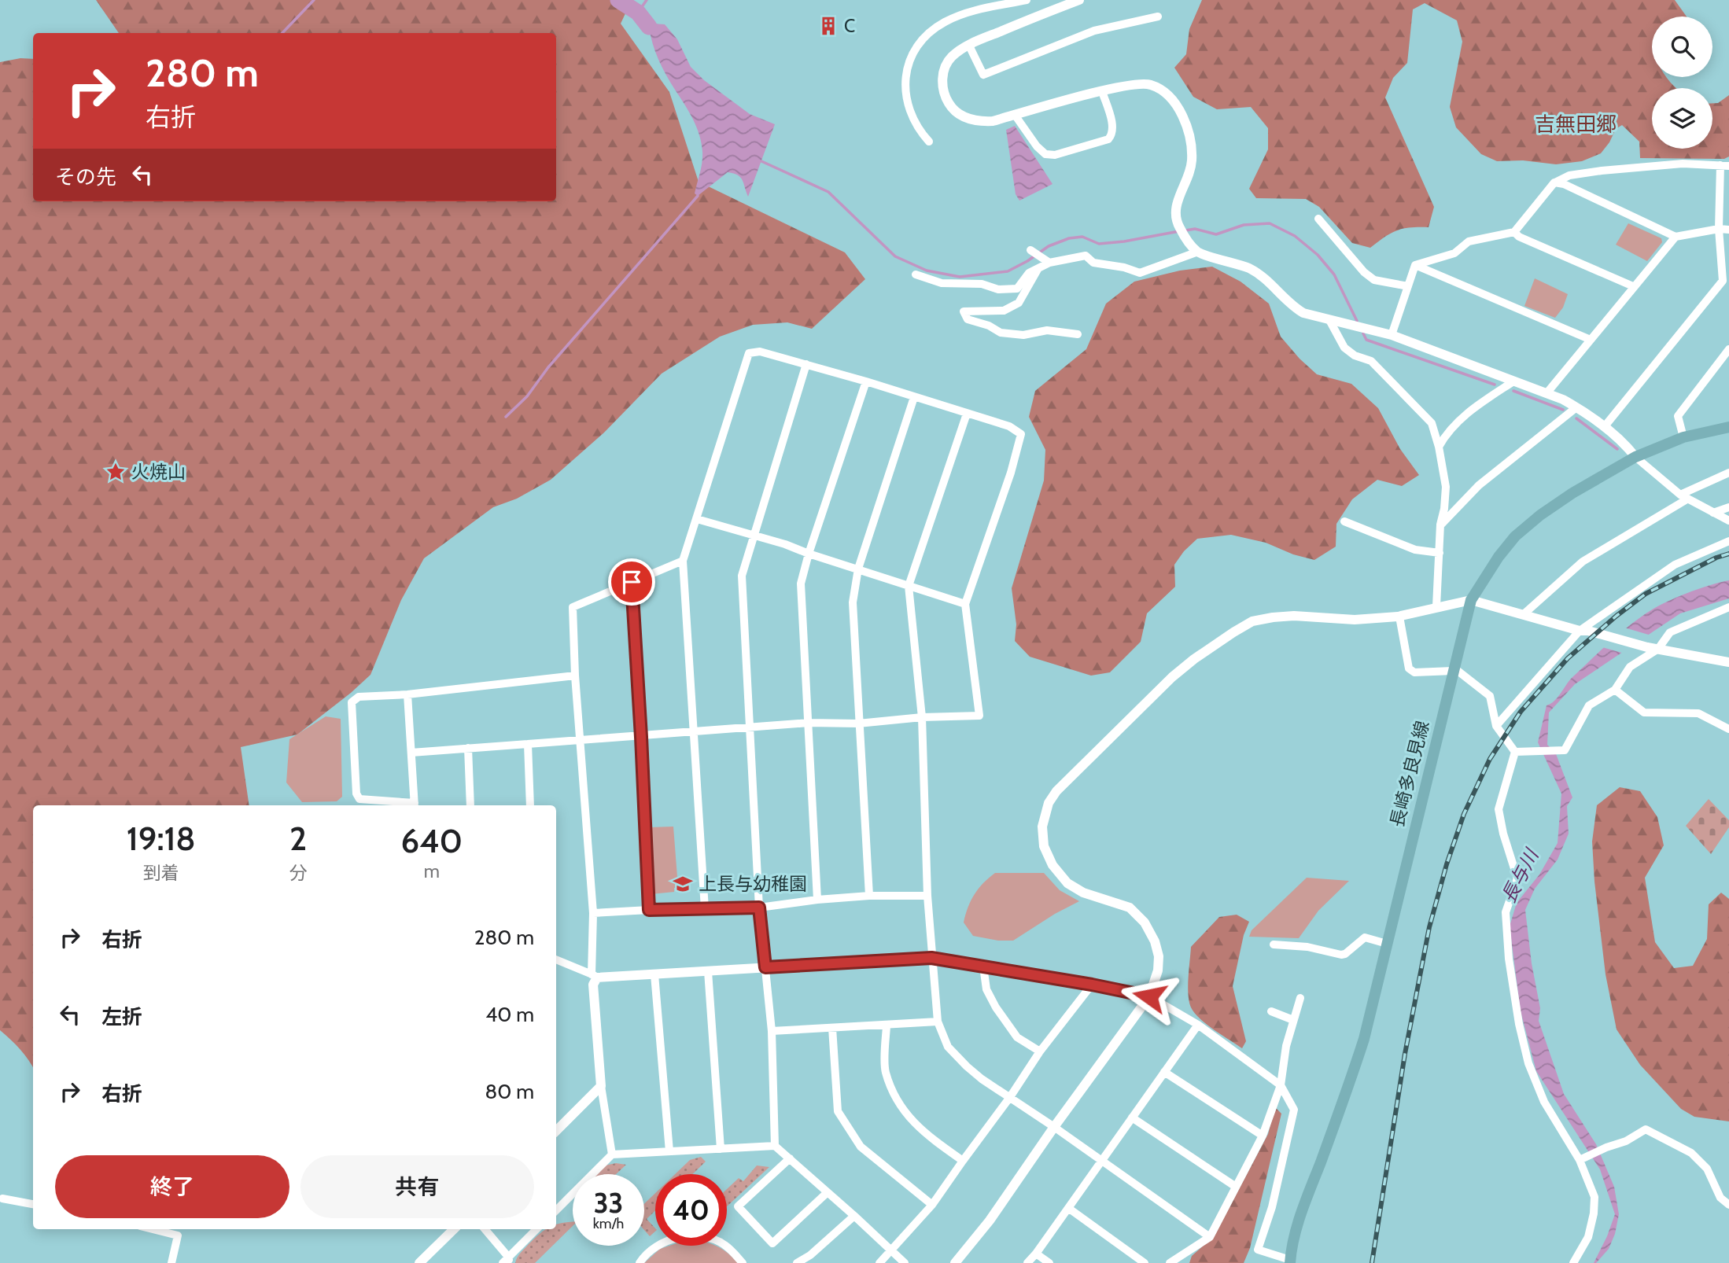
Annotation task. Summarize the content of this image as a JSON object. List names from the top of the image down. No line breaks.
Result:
{"streets":{"main road":["長崎多良見線"]},"districts":["吉無田郷"],"water":["長与川"],"places":{"building":["C"],"place":["火焼山"],"school or university":["上長与幼稚園"]},"page":{"turn":["280 m","右折"],"then":"その先","eta":["19:18","到着","2","分","640","m"],"list":[{"name":"右折","value":"280 m"},{"name":"左折","value":"40 m"},{"name":"右折","value":"80 m"}],"buttons":["終了","共有"],"speed":"33 km/h","limit":"40"}}
